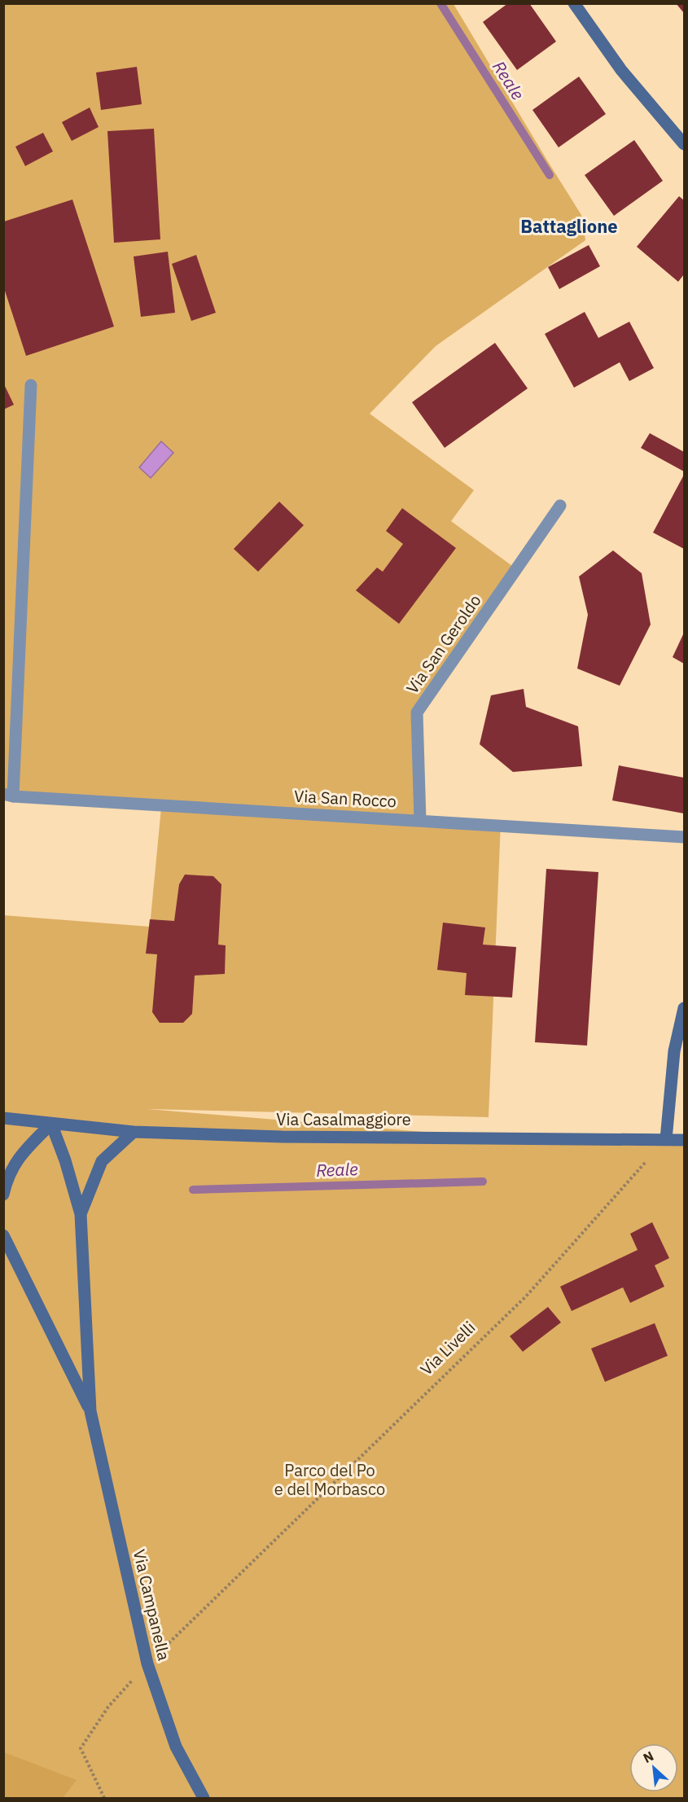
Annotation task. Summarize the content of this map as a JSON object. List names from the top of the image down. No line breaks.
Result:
{"streets":{"main road":["Via Casalmaggiore","Via Campanella"],"street":["Via San Geroldo","Via San Rocco"],"path":["Via Livelli"]},"crossings":[["Via San Geroldo","Via San Rocco"],["Via Casalmaggiore","Via Livelli"],["Via Casalmaggiore","Via Campanella"],["Via Livelli","Via Campanella"]],"districts":["Battaglione"],"water":["Reale"],"parks":["Parco del Po e del Morbasco"],"north":"top left"}
